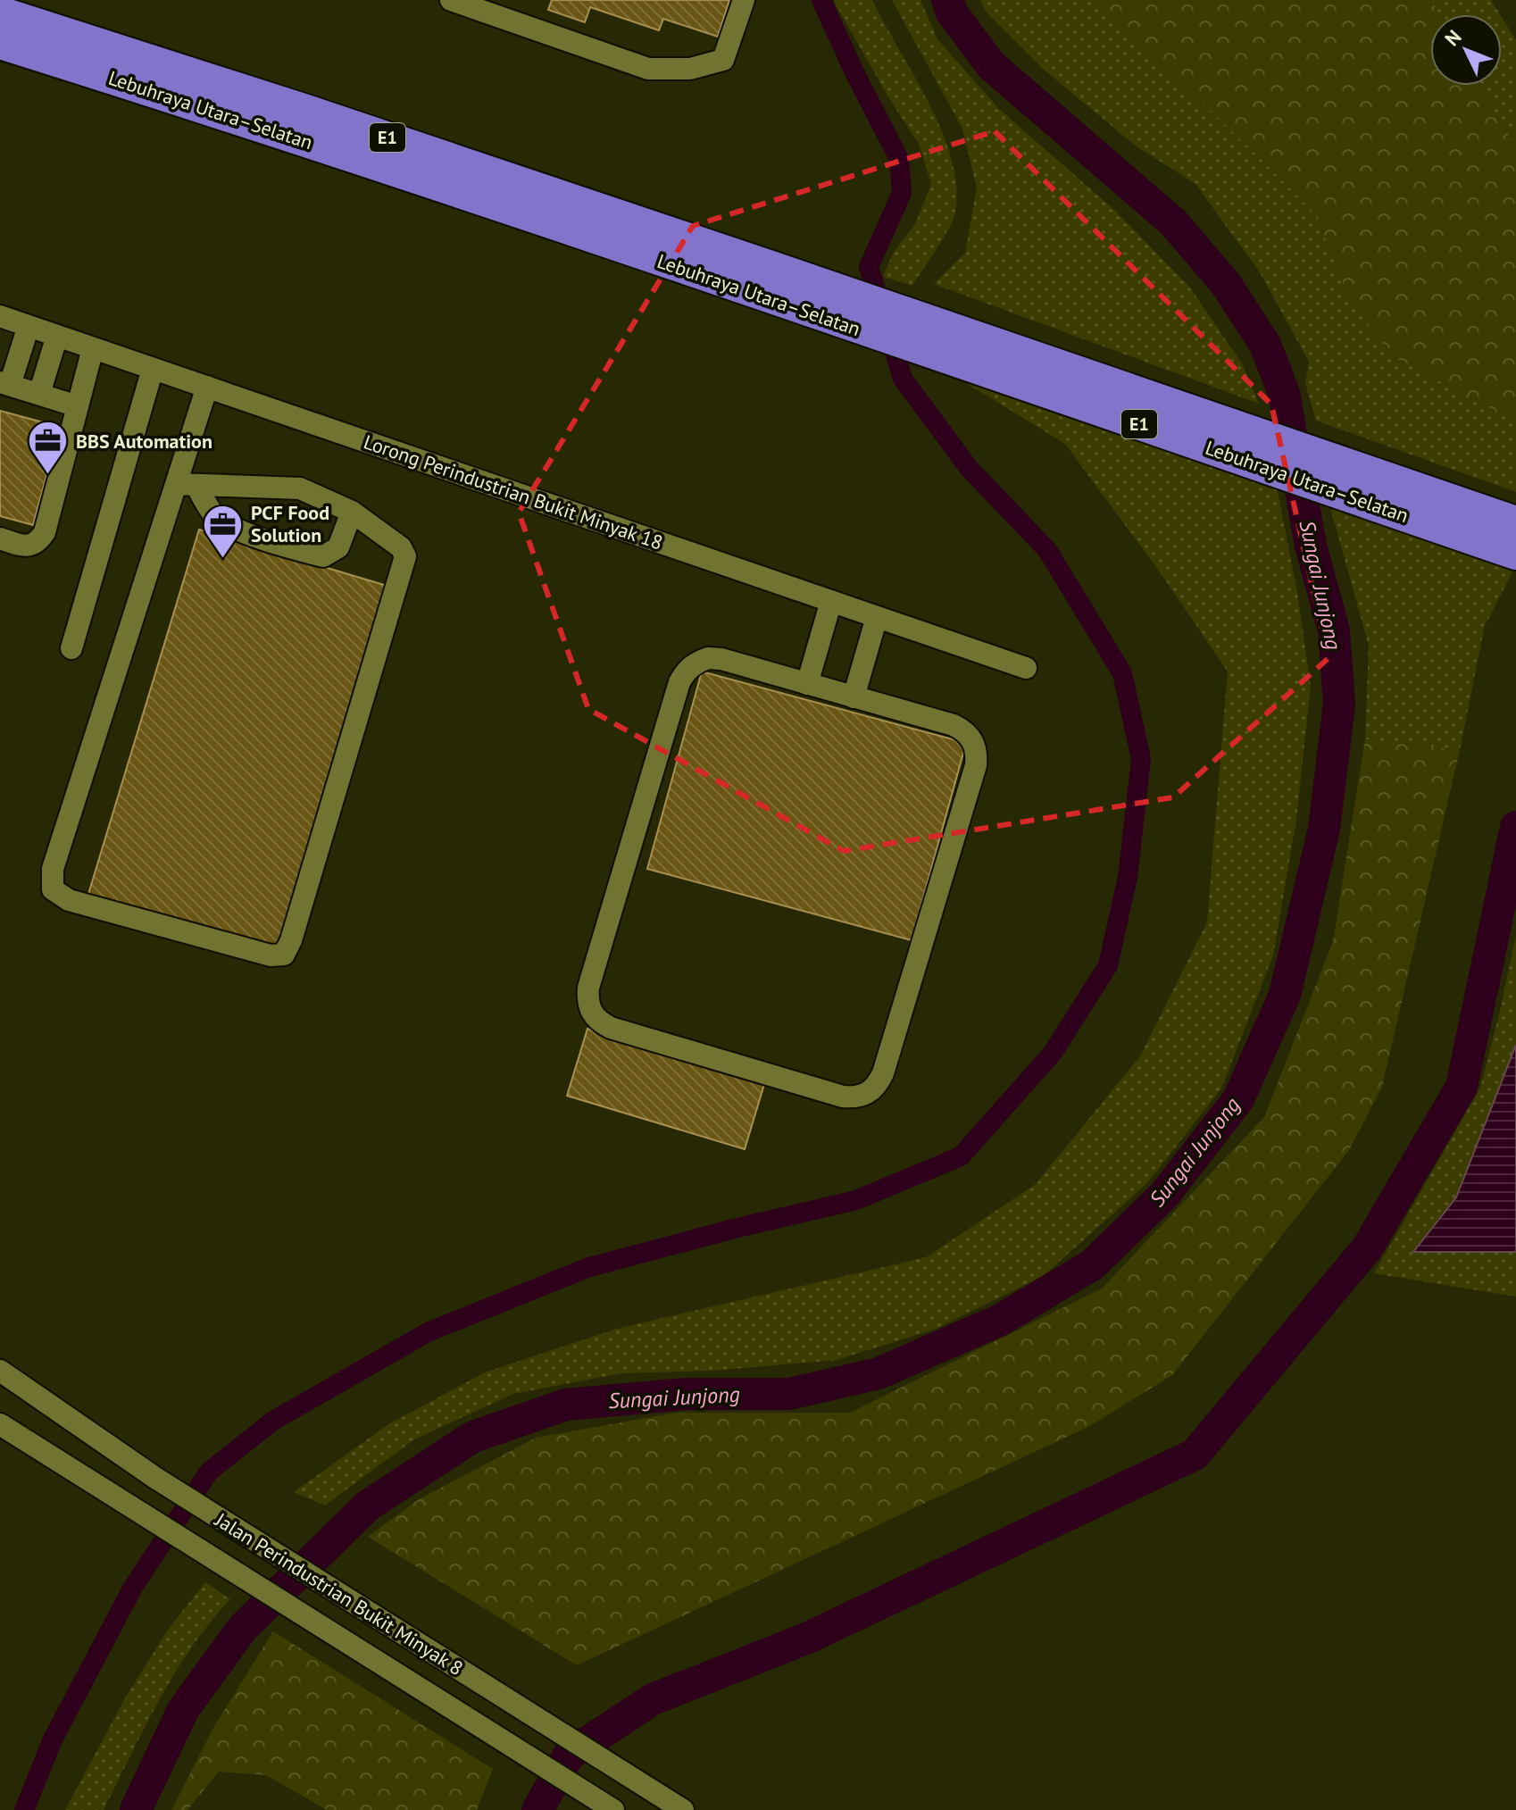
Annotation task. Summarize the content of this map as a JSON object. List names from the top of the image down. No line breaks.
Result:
{"streets":{"highway":["Lebuhraya Utara–Selatan","E1"],"street":["Lorong Perindustrian Bukit Minyak 18","Jalan Perindustrian Bukit Minyak 8"]},"water":["Sungai Junjong"],"places":{"office":["BBS Automation","PCF Food Solution"]},"north":"top left"}
